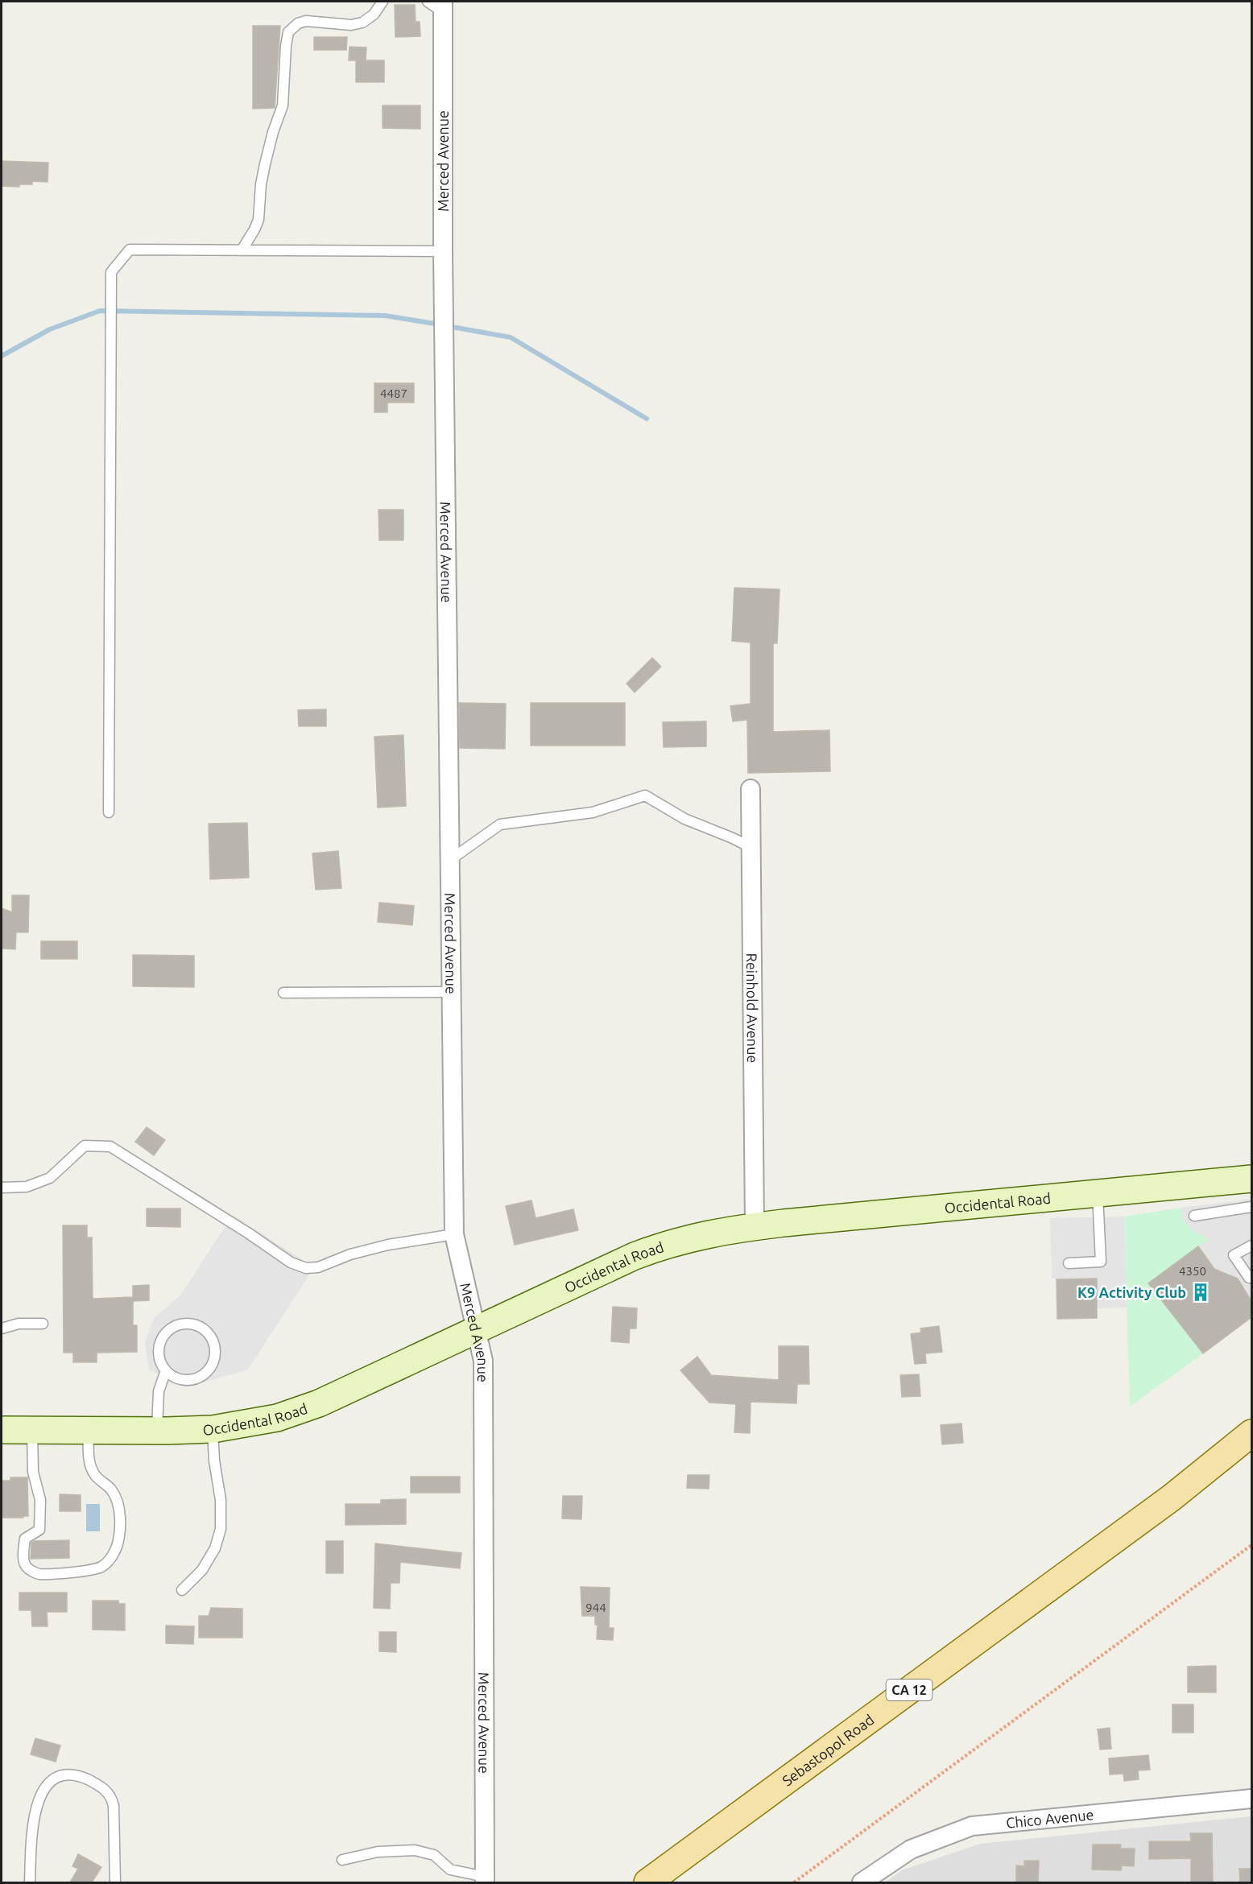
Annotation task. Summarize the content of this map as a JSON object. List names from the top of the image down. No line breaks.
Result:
{"streets":{"main road":["CA 12","Sebastopol Road"],"street":["Merced Avenue","Reinhold Avenue","Occidental Road","Chico Avenue"]},"crossings":[["Merced Avenue","Occidental Road"],["Reinhold Avenue","Occidental Road"]],"places":{"building":["K9 Activity Club"]},"house_numbers":["4487","4350","944"]}
